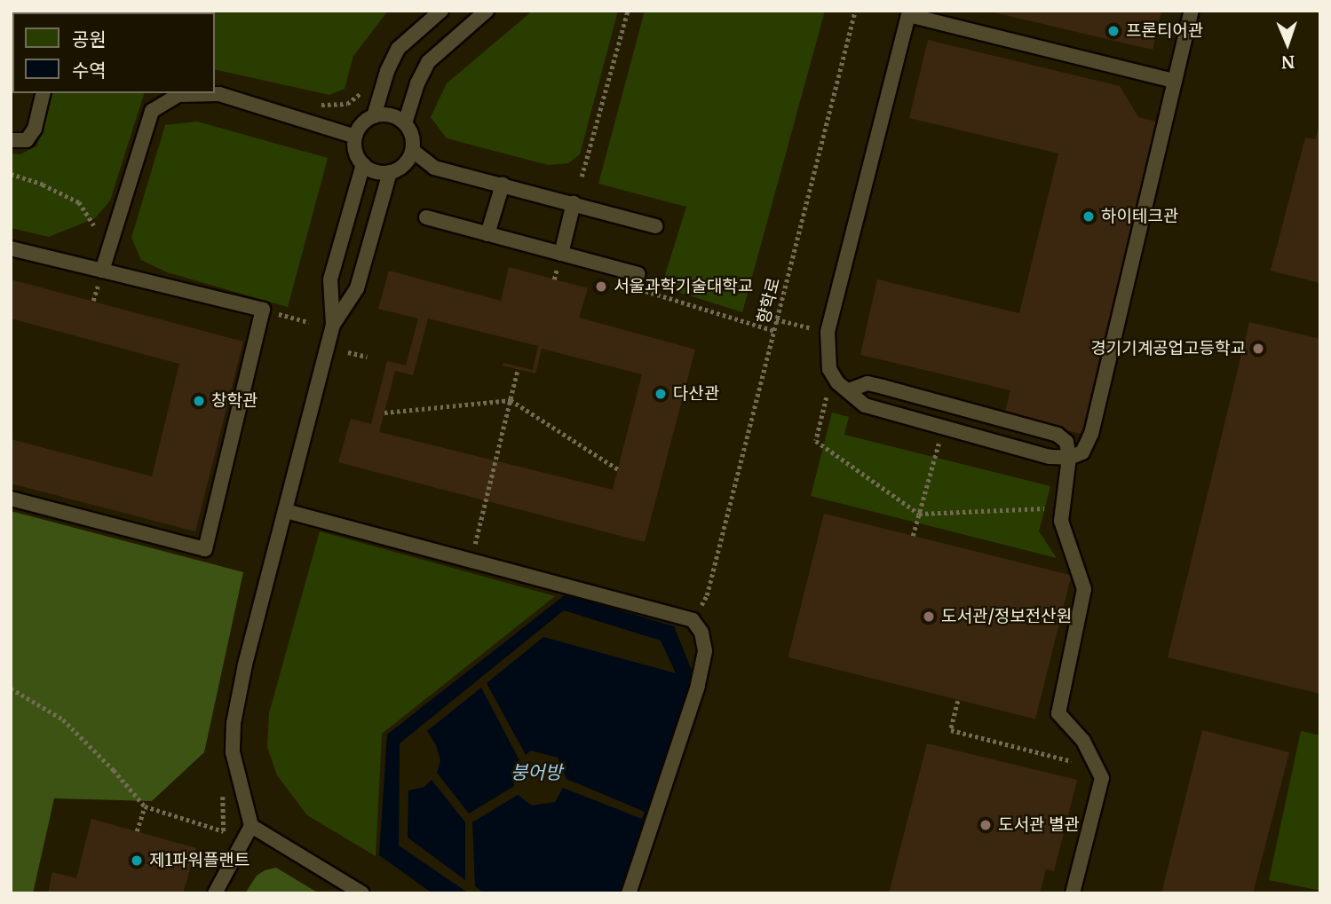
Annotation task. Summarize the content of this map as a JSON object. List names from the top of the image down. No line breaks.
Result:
{"streets":{"path":["향학로"]},"water":["붕어방"],"places":["프론티어관","하이테크관","서울과학기술대학교","경기기계공업고등학교","다산관","창학관","도서관/정보전산원","도서관 별관","제1파워플랜트"],"legend":["공원","수역"],"north":"bottom"}
